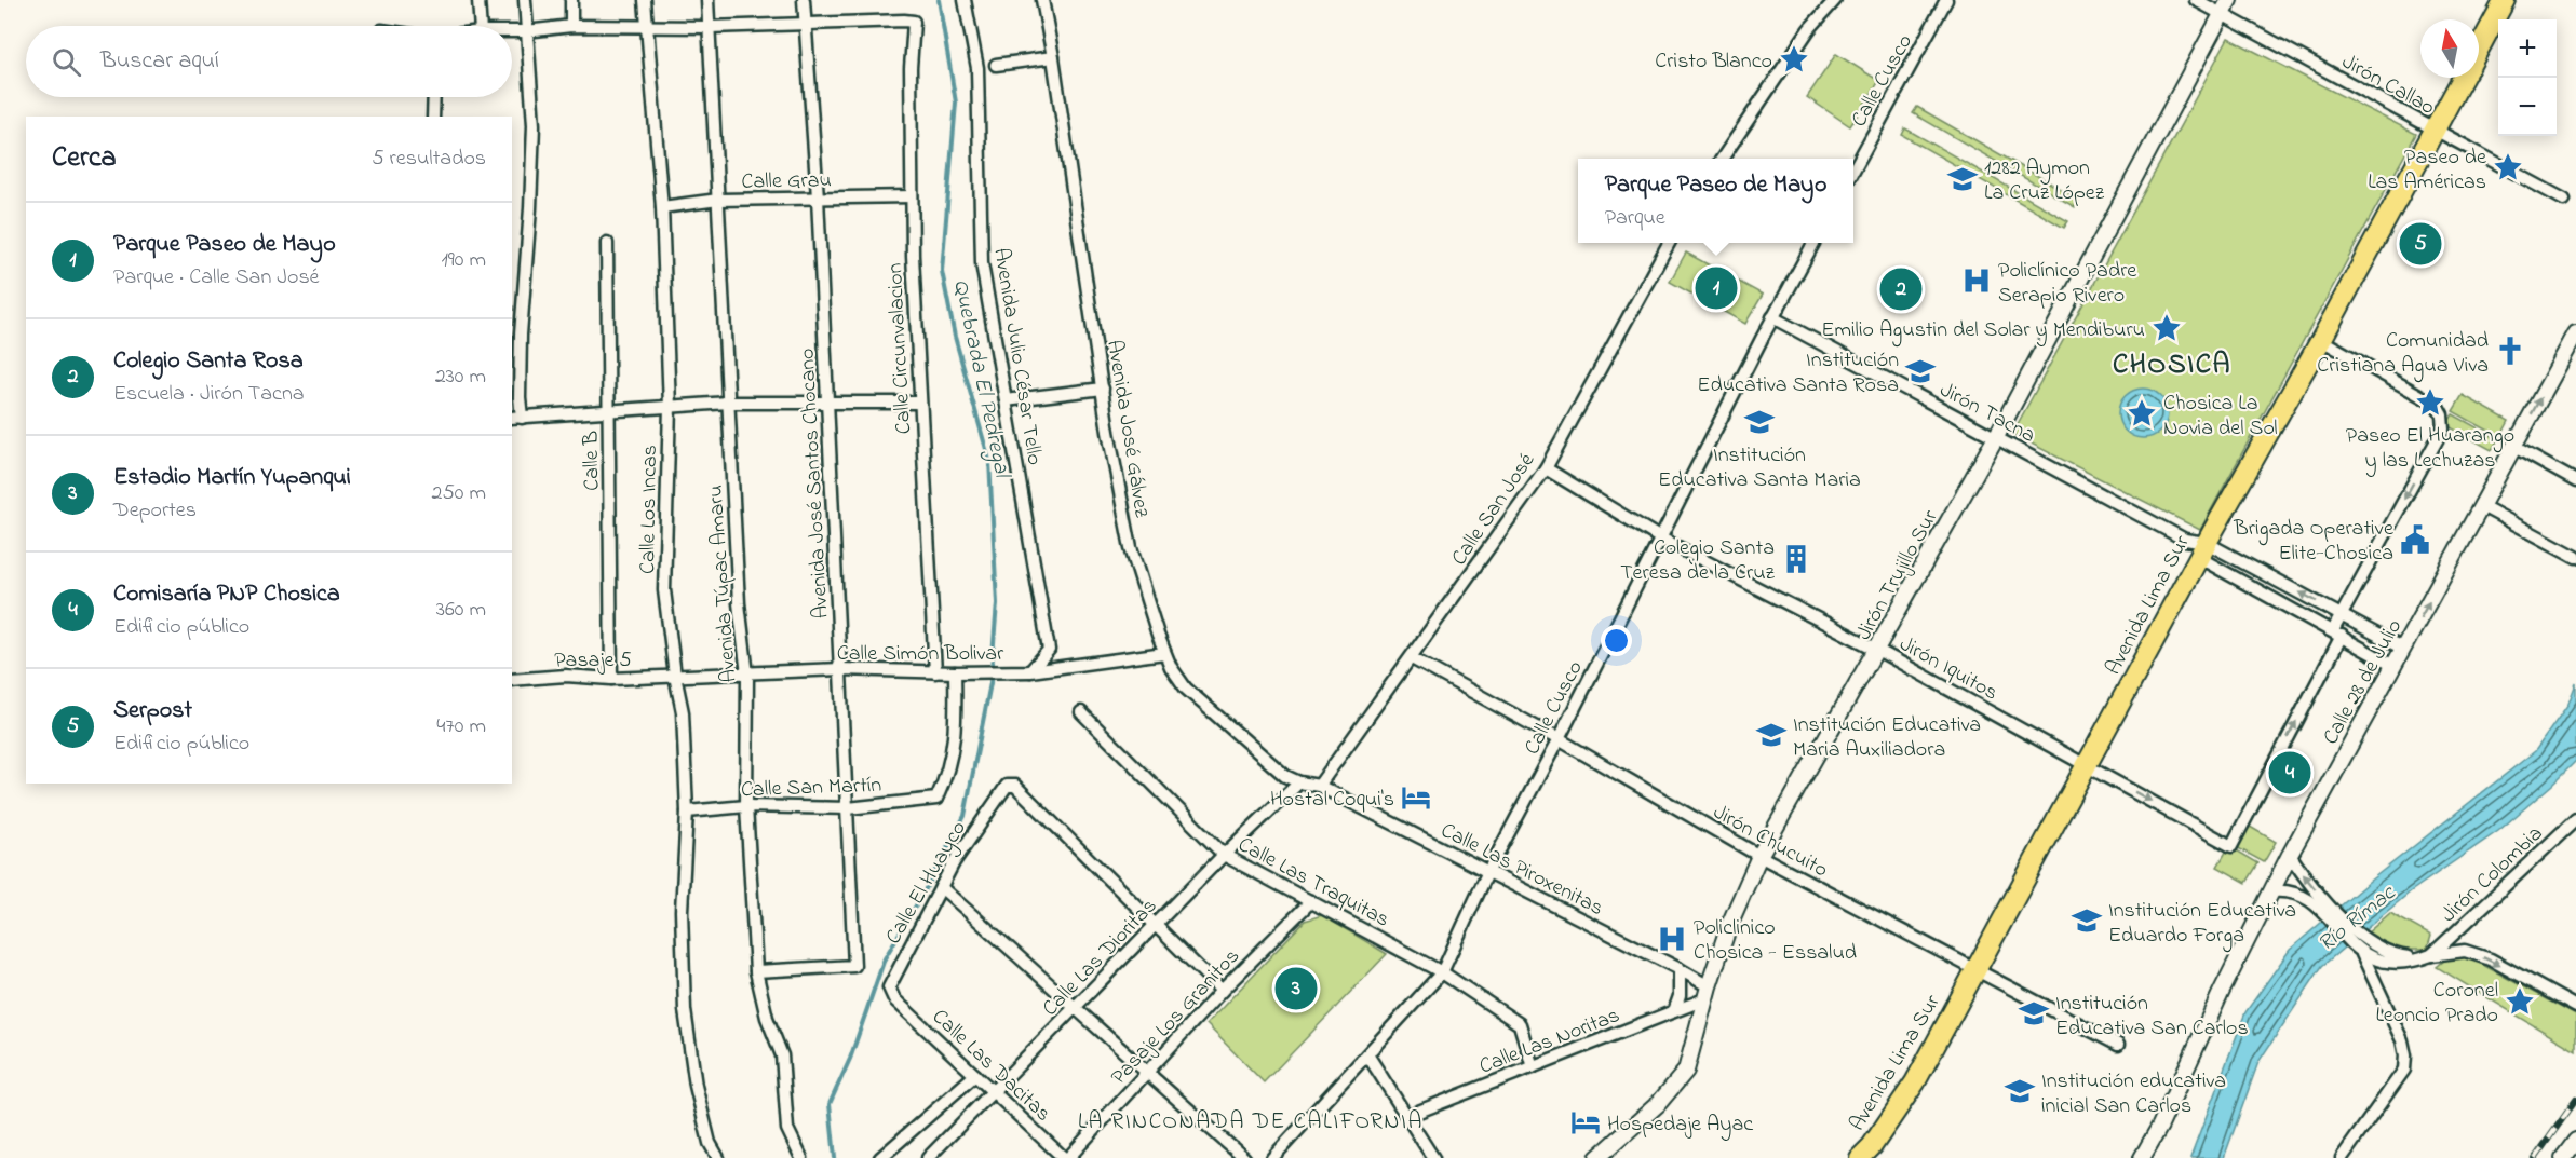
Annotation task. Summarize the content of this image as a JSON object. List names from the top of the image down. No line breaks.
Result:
{"streets":{"highway":["Avenida Lima Sur"],"street":["Calle Cusco","Jirón Callao","Calle Grau","Calle Circunvalacion","Avenida Julio César Tello","Jirón Tacna","Avenida José Gálvez","Calle B","Avenida José Santos Chocano","Calle San José","Calle Los Incas","Jirón Trujillo Sur","Avenida Túpac Amaru","Calle Simón Bolivar","Pasaje 5","Jirón Iquitos","Calle 28 de Julio","Calle San Martín","Jirón Chucuito","Calle Las Piroxenitas","Jirón Colombia","Calle Las Traquitas","Calle El Huayco","Calle Las Dioritas","Pasaje Los Granitos","Calle Las Noritas","Calle Las Dacitas"]},"crossings":[["Calle Cusco","Jirón Tacna"],["Calle Cusco","Jirón Iquitos"],["Calle Cusco","Jirón Chucuito"],["Calle Cusco","Calle Las Piroxenitas"],["Calle Cusco","Calle Las Traquitas"],["Jirón Callao","Jirón Trujillo Sur"],["Jirón Callao","Avenida Lima Sur"],["Calle Grau","Calle Circunvalacion"],["Calle Grau","Avenida José Santos Chocano"],["Calle Grau","Calle Los Incas"],["Calle Grau","Avenida Túpac Amaru"],["Calle Circunvalacion","Avenida José Santos Chocano"],["Calle Circunvalacion","Calle Simón Bolivar"],["Avenida Julio César Tello","Calle Simón Bolivar"],["Jirón Tacna","Jirón Trujillo Sur"],["Jirón Tacna","Avenida Lima Sur"],["Jirón Tacna","Jirón Iquitos"],["Jirón Tacna","Calle 28 de Julio"],["Avenida José Gálvez","Calle San José"],["Avenida José Gálvez","Calle Simón Bolivar"],["Avenida José Gálvez","Calle Las Piroxenitas"],["Avenida José Gálvez","Calle Las Dioritas"],["Calle B","Pasaje 5"],["Avenida José Santos Chocano","Avenida Túpac Amaru"],["Avenida José Santos Chocano","Calle Simón Bolivar"],["Avenida José Santos Chocano","Calle San Martín"],["Calle San José","Jirón Iquitos"],["Calle San José","Jirón Chucuito"],["Calle San José","Calle Las Piroxenitas"],["Calle Los Incas","Calle Simón Bolivar"],["Calle Los Incas","Pasaje 5"],["Calle Los Incas","Calle San Martín"],["Jirón Trujillo Sur","Jirón Iquitos"],["Jirón Trujillo Sur","Jirón Chucuito"],["Jirón Trujillo Sur","Calle Las Piroxenitas"],["Jirón Trujillo Sur","Calle Las Noritas"],["Avenida Túpac Amaru","Calle Simón Bolivar"],["Avenida Túpac Amaru","Calle San Martín"],["Avenida Lima Sur","Jirón Iquitos"],["Avenida Lima Sur","Jirón Chucuito"],["Calle Simón Bolivar","Pasaje 5"],["Calle Simón Bolivar","Calle San Martín"],["Calle Las Piroxenitas","Calle Las Noritas"],["Calle Las Traquitas","Calle Las Dioritas"],["Calle Las Traquitas","Pasaje Los Granitos"],["Calle Las Traquitas","Calle Las Noritas"],["Calle El Huayco","Calle Las Dioritas"],["Calle El Huayco","Calle Las Dacitas"],["Calle Las Dioritas","Calle Las Dacitas"],["Pasaje Los Granitos","Calle Las Dacitas"]],"districts":["CHOSICA","LA RINCONADA DE CALIFORNIA"],"water":["Quebrada El Pedregal","Río Rímac"],"places":{"place":["Cristo Blanco","Paseo de Las Américas","Emilio Agustin del Solar y Mendiburu","Paseo El Huarango y las Lechuzas","Chosica La Novia del Sol","Coronel Leoncio Prado"],"school or university":["1282 Aymon La Cruz López","Institución Educativa Santa Rosa","Institución Educativa Santa Maria","Institución Educativa Maria Auxiliadora","Institución Educativa Eduardo Forga","Institución Educativa San Carlos","Institución educativa inicial San Carlos"],"hospital":["Policlínico Padre Serapio Rivero","Policlinico Chosica - Essalud"],"church":["Comunidad Cristiana Agua Viva"],"public building":["Brigada Operative Elite-Chosica"],"building":["Colegio Santa Teresa de la Cruz"],"hotel":["Hostal Coqui's","Hospedaje Ayac"]},"north":"top","page":{"map_buttons":["+","−"],"search":"Buscar aquí","heading":["Cerca","5 resultados"],"popup":["Parque Paseo de Mayo","Parque"],"list":[{"mark":"1","name":"Parque Paseo de Mayo","note":"Parque · Calle San José","value":"190 m"},{"mark":"2","name":"Colegio Santa Rosa","note":"Escuela · Jirón Tacna","value":"230 m"},{"mark":"3","name":"Estadio Martín Yupanqui","note":"Deportes","value":"250 m"},{"mark":"4","name":"Comisaría PNP Chosica","note":"Edificio público","value":"360 m"},{"mark":"5","name":"Serpost","note":"Edificio público","value":"470 m"}],"pins":["5","1","2","4","3"]}}
